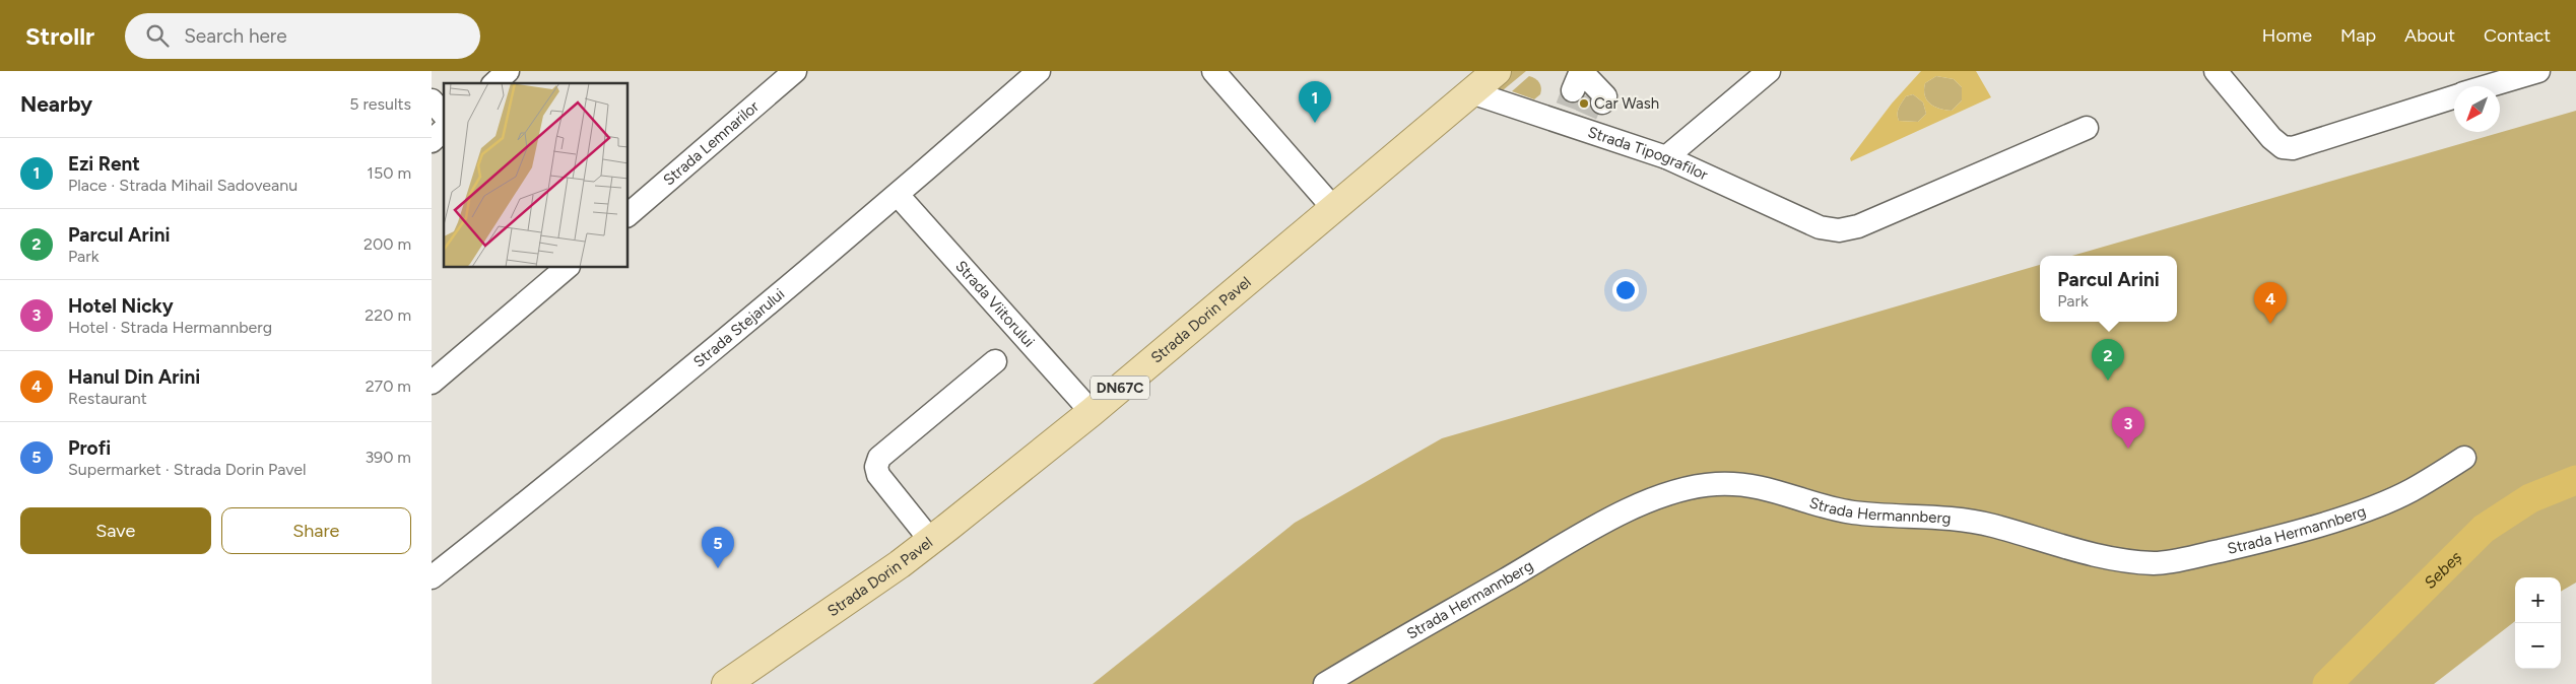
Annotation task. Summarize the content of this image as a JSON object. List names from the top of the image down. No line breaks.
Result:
{"streets":{"main road":["Strada Dorin Pavel","DN67C"],"street":["Strada Lemnarilor","Strada Tipografilor","Strada Viitorului","Strada Stejarului","Strada Hermannberg"]},"crossings":[["Strada Tipografilor","Strada Dorin Pavel"],["Strada Viitorului","Strada Dorin Pavel"],["Strada Viitorului","Strada Stejarului"]],"water":["Sebeș"],"places":["Car Wash"],"north":"bottom left","page":{"header":"Strollr","search":"Search here","nav":["Home","Map","About","Contact"],"heading":["Nearby","5 results"],"pins":["1","4","2","3","5"],"list":[{"mark":"1","name":"Ezi Rent","note":"Place · Strada Mihail Sadoveanu","value":"150 m"},{"mark":"2","name":"Parcul Arini","note":"Park","value":"200 m"},{"mark":"3","name":"Hotel Nicky","note":"Hotel · Strada Hermannberg","value":"220 m"},{"mark":"4","name":"Hanul Din Arini","note":"Restaurant","value":"270 m"},{"mark":"5","name":"Profi","note":"Supermarket · Strada Dorin Pavel","value":"390 m"}],"popup":["Parcul Arini","Park"],"buttons":["Save","Share"],"map_buttons":["+","−"]}}
